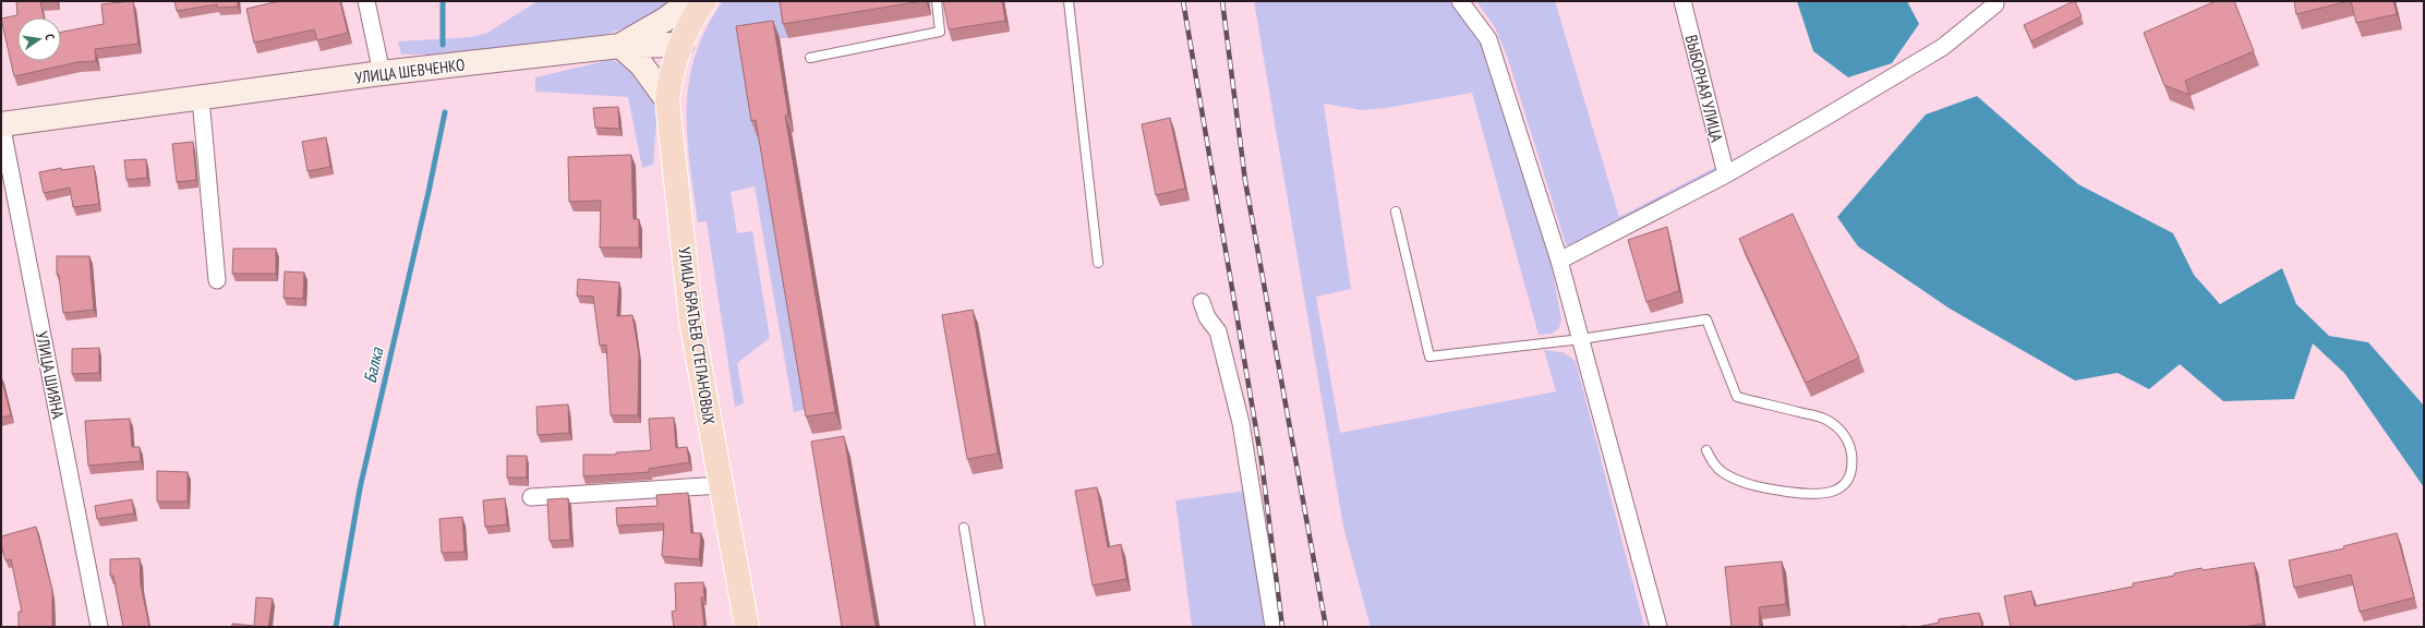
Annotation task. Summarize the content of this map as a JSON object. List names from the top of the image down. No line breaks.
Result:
{"streets":{"main road":["УЛИЦА ШЕВЧЕНКО","УЛИЦА БРАТЬЕВ СТЕПАНОВЫХ"],"street":["ВЫБОРНАЯ УЛИЦА","УЛИЦА ШИЯНА"]},"crossings":[["УЛИЦА ШЕВЧЕНКО","УЛИЦА БРАТЬЕВ СТЕПАНОВЫХ"],["УЛИЦА ШЕВЧЕНКО","УЛИЦА ШИЯНА"]],"water":["Балка"],"north":"right"}
